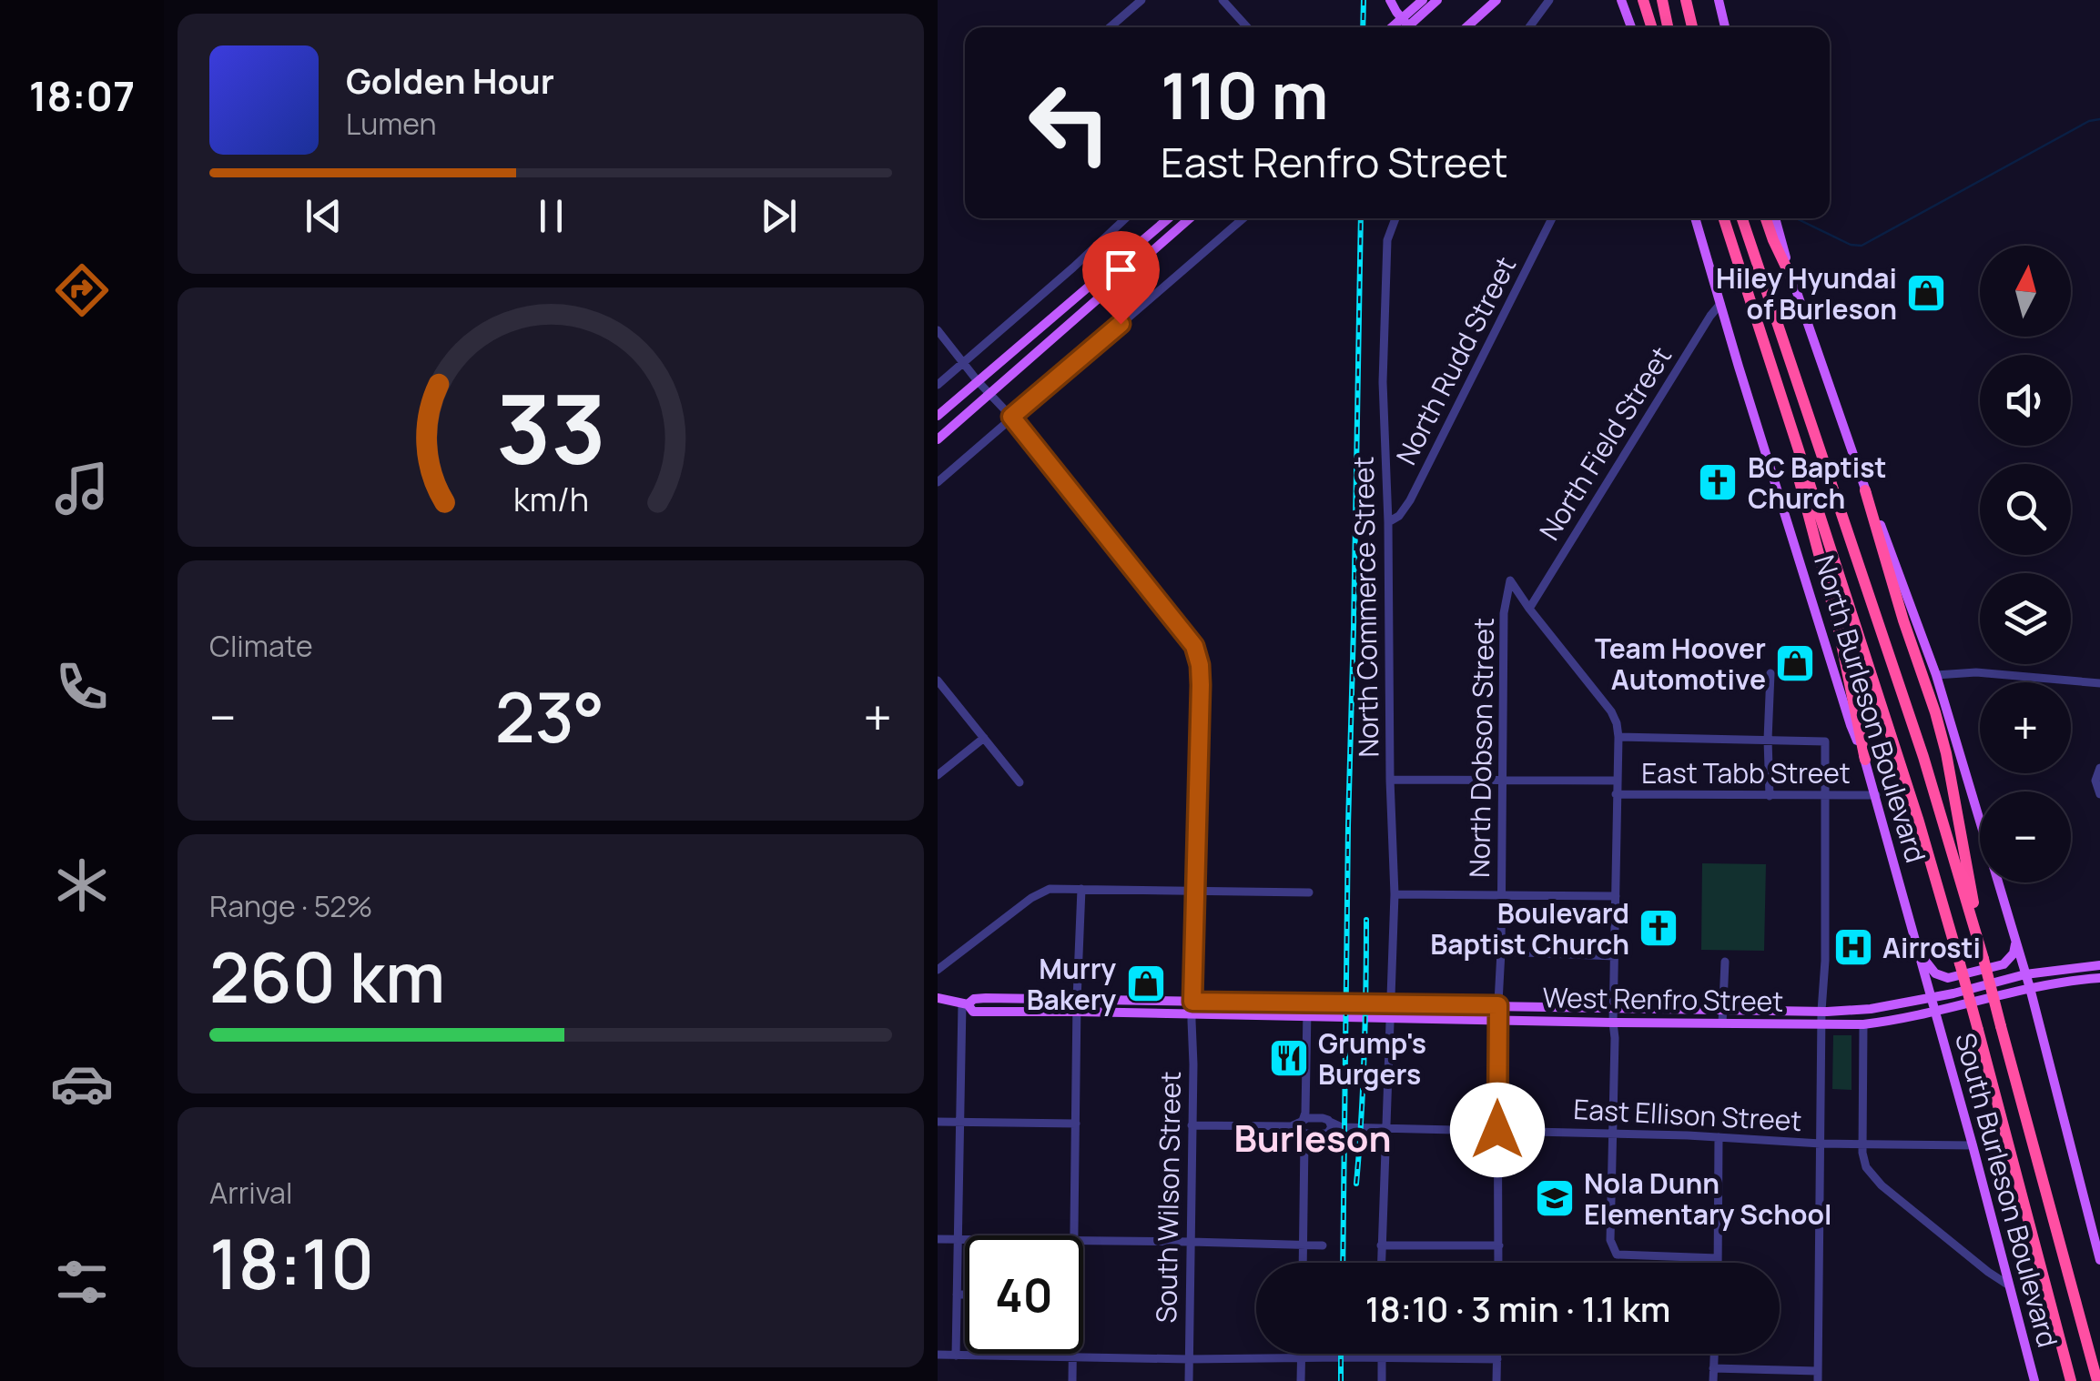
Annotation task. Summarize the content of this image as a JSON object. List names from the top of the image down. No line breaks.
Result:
{"streets":{"main road":["North Burleson Boulevard","West Renfro Street","South Burleson Boulevard"],"street":["North Rudd Street","North Field Street","North Commerce Street","North Dobson Street","East Tabb Street","East Ellison Street","South Wilson Street"]},"crossings":[["North Rudd Street","North Commerce Street"],["North Field Street","North Burleson Boulevard"],["North Field Street","North Dobson Street"],["North Commerce Street","East Tabb Street"],["North Commerce Street","West Renfro Street"],["North Commerce Street","East Ellison Street"],["North Burleson Boulevard","East Tabb Street"],["North Burleson Boulevard","West Renfro Street"],["North Burleson Boulevard","South Burleson Boulevard"],["North Dobson Street","East Tabb Street"],["North Dobson Street","West Renfro Street"],["North Dobson Street","East Ellison Street"],["West Renfro Street","South Burleson Boulevard"],["West Renfro Street","South Wilson Street"],["East Ellison Street","South Burleson Boulevard"],["East Ellison Street","South Wilson Street"]],"districts":["Burleson"],"places":{"shop":["Hiley Hyundai of Burleson","Team Hoover Automotive","Murry Bakery"],"church":["BC Baptist Church","Boulevard Baptist Church"],"hospital":["Airrosti"],"restaurant":["Grump's Burgers"],"school or university":["Nola Dunn Elementary School"]},"north":"top","page":{"tabs":"18:07","turn":["110 m","East Renfro Street"],"song":["Golden Hour","Lumen"],"map_buttons":["+","−"],"tile":["Climate",["Range · 52%","260 km"],["Arrival","18:10"]],"heat":["−","23°","+"],"limit":"40","trip":"18:10 · 3 min · 1.1 km","gauge":["33","km/h"]}}
